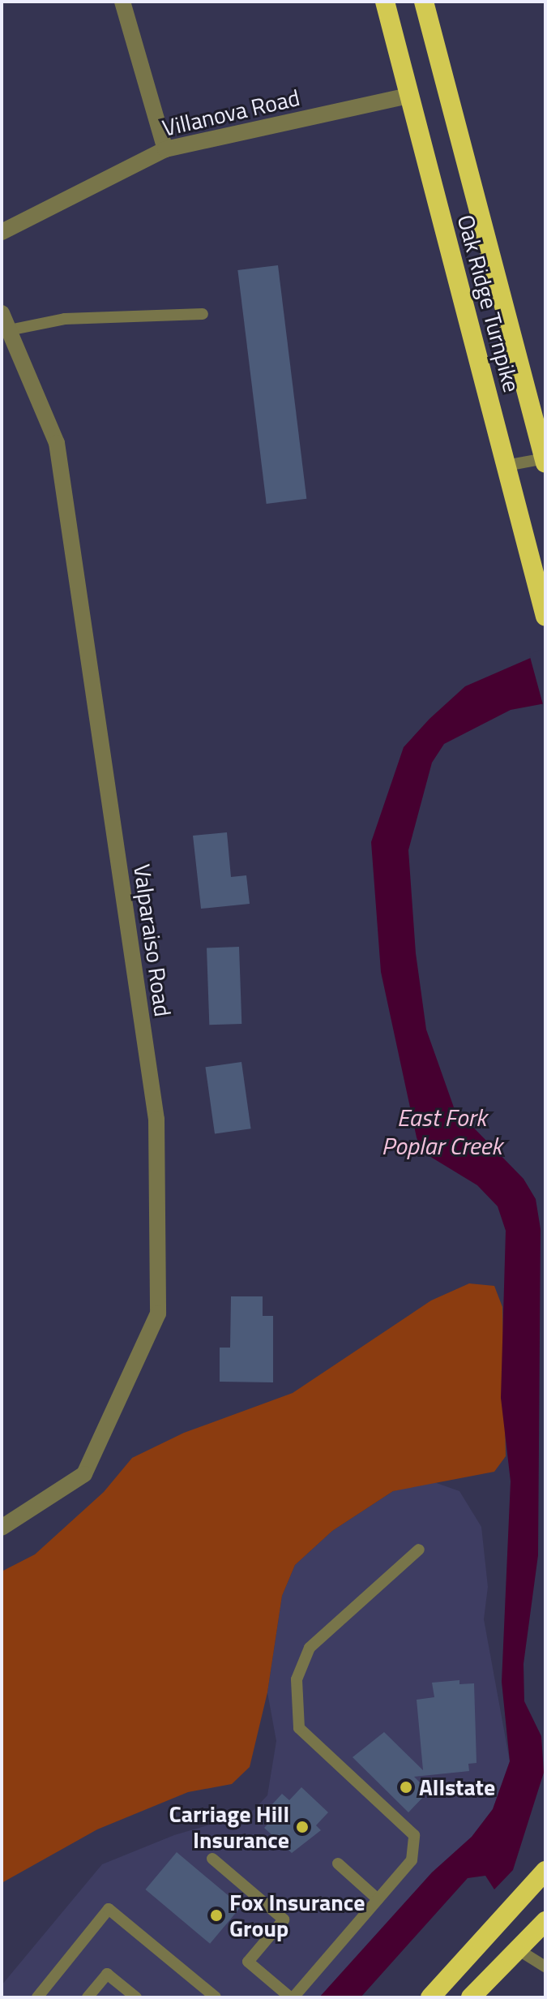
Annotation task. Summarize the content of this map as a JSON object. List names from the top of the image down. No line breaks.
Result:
{"streets":{"highway":["Oak Ridge Turnpike"],"street":["Villanova Road","Valparaiso Road"]},"crossings":[["Villanova Road","Oak Ridge Turnpike"]],"water":["East Fork Poplar Creek"],"places":["Allstate","Carriage Hill Insurance","Fox Insurance Group"]}
